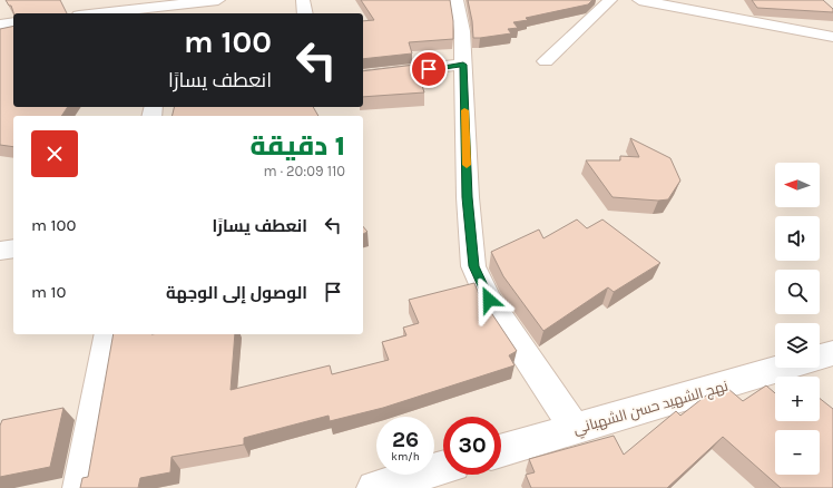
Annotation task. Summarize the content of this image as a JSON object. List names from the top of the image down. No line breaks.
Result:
{"streets":{"street":["نهج الشهيد حسن الشهباني"]},"north":"left","page":{"turn":["100 m","انعطف يسارًا"],"heading":["1 دقيقة","110 m · 20:09"],"map_buttons":["+","−"],"list":[{"name":"انعطف يسارًا","value":"100 m"},{"name":"الوصول إلى الوجهة","value":"10 m"}],"speed":"26 km/h","limit":"30"}}
